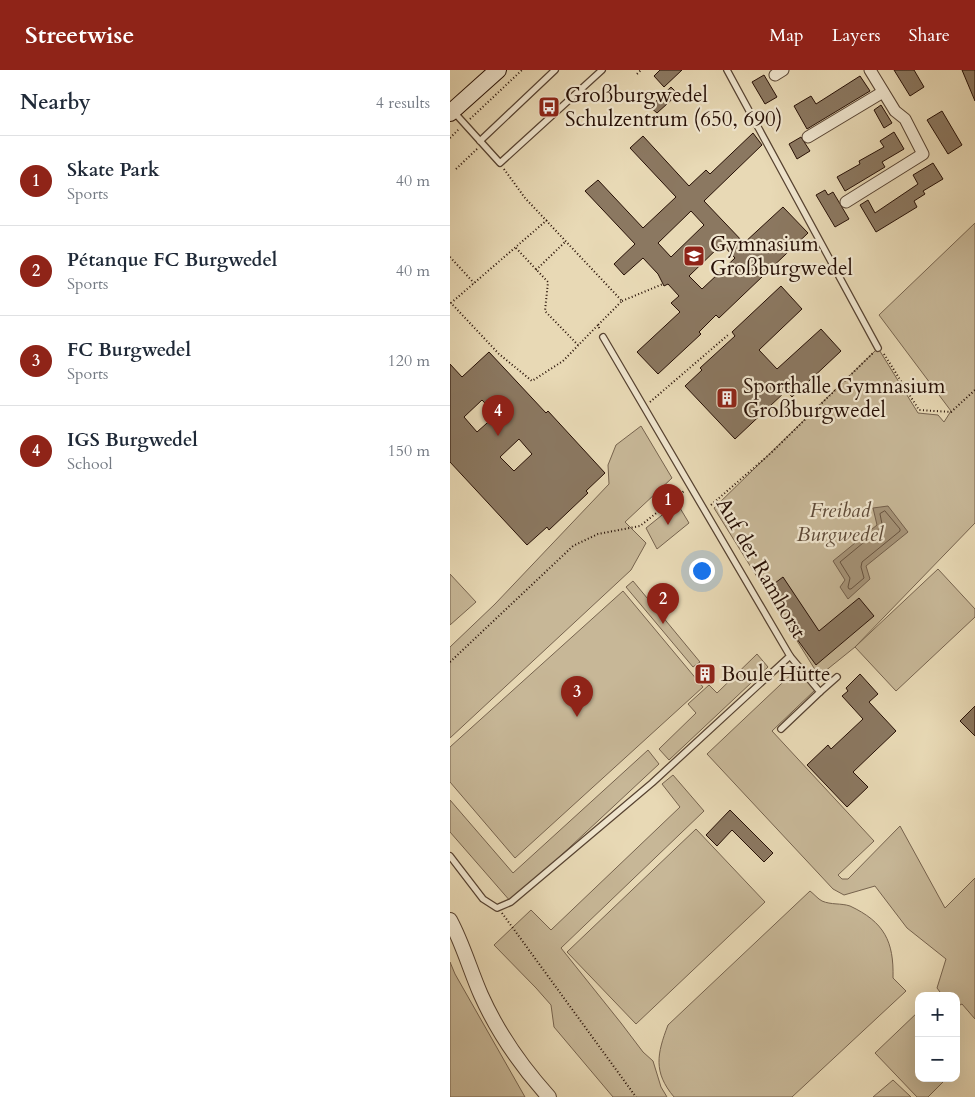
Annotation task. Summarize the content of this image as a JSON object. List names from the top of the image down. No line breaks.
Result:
{"streets":{"lane":["Auf der Ramhorst"]},"parks":["Freibad Burgwedel"],"places":{"bus stop":["Großburgwedel Schulzentrum (650, 690)"],"school or university":["Gymnasium Großburgwedel"],"building":["Sporthalle Gymnasium Großburgwedel","Boule Hütte"]},"page":{"header":"Streetwise","nav":["Map","Layers","Share"],"heading":["Nearby","4 results"],"list":[{"mark":"1","name":"Skate Park","note":"Sports","value":"40 m"},{"mark":"2","name":"Pétanque FC Burgwedel","note":"Sports","value":"40 m"},{"mark":"3","name":"FC Burgwedel","note":"Sports","value":"120 m"},{"mark":"4","name":"IGS Burgwedel","note":"School","value":"150 m"}],"pins":["4","1","2","3"],"map_buttons":["+","−"]}}
